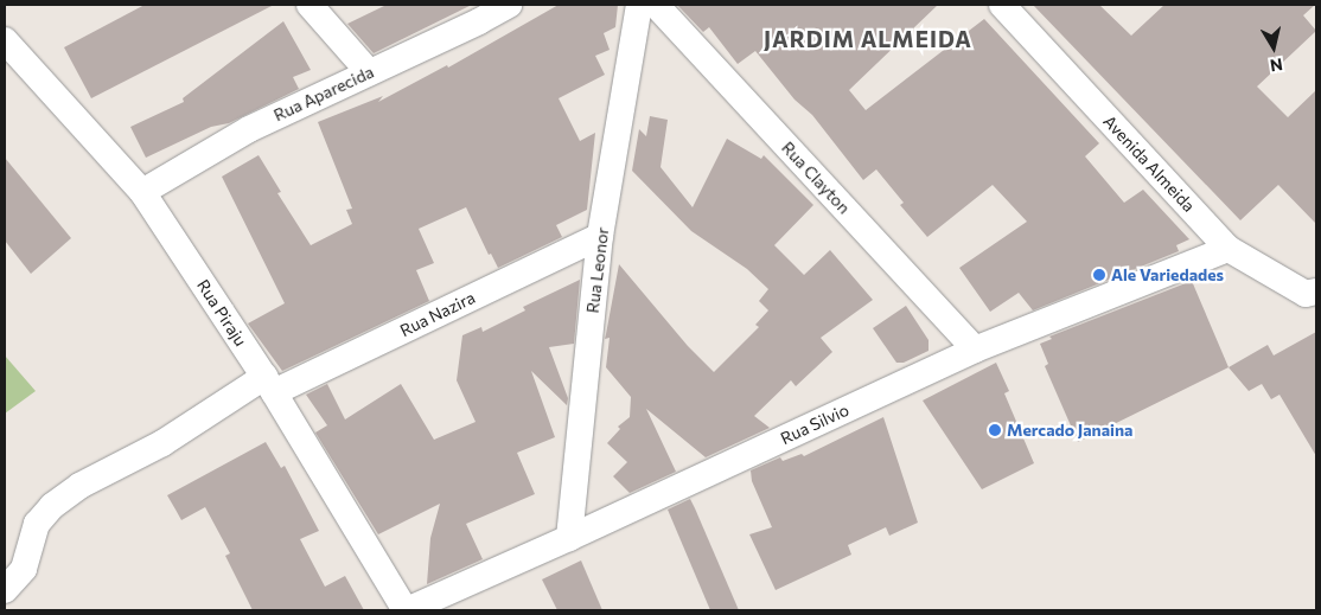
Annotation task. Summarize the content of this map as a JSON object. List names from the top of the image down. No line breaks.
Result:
{"streets":{"street":["Rua Aparecida","Avenida Almeida","Rua Clayton","Rua Leonor","Rua Piraju","Rua Nazira","Rua Silvio"]},"crossings":[["Rua Aparecida","Rua Piraju"],["Avenida Almeida","Rua Silvio"],["Rua Clayton","Rua Silvio"],["Rua Leonor","Rua Nazira"],["Rua Leonor","Rua Silvio"],["Rua Piraju","Rua Nazira"],["Rua Piraju","Rua Silvio"]],"districts":["JARDIM ALMEIDA"],"places":["Ale Variedades","Mercado Janaina"],"north":"bottom"}
